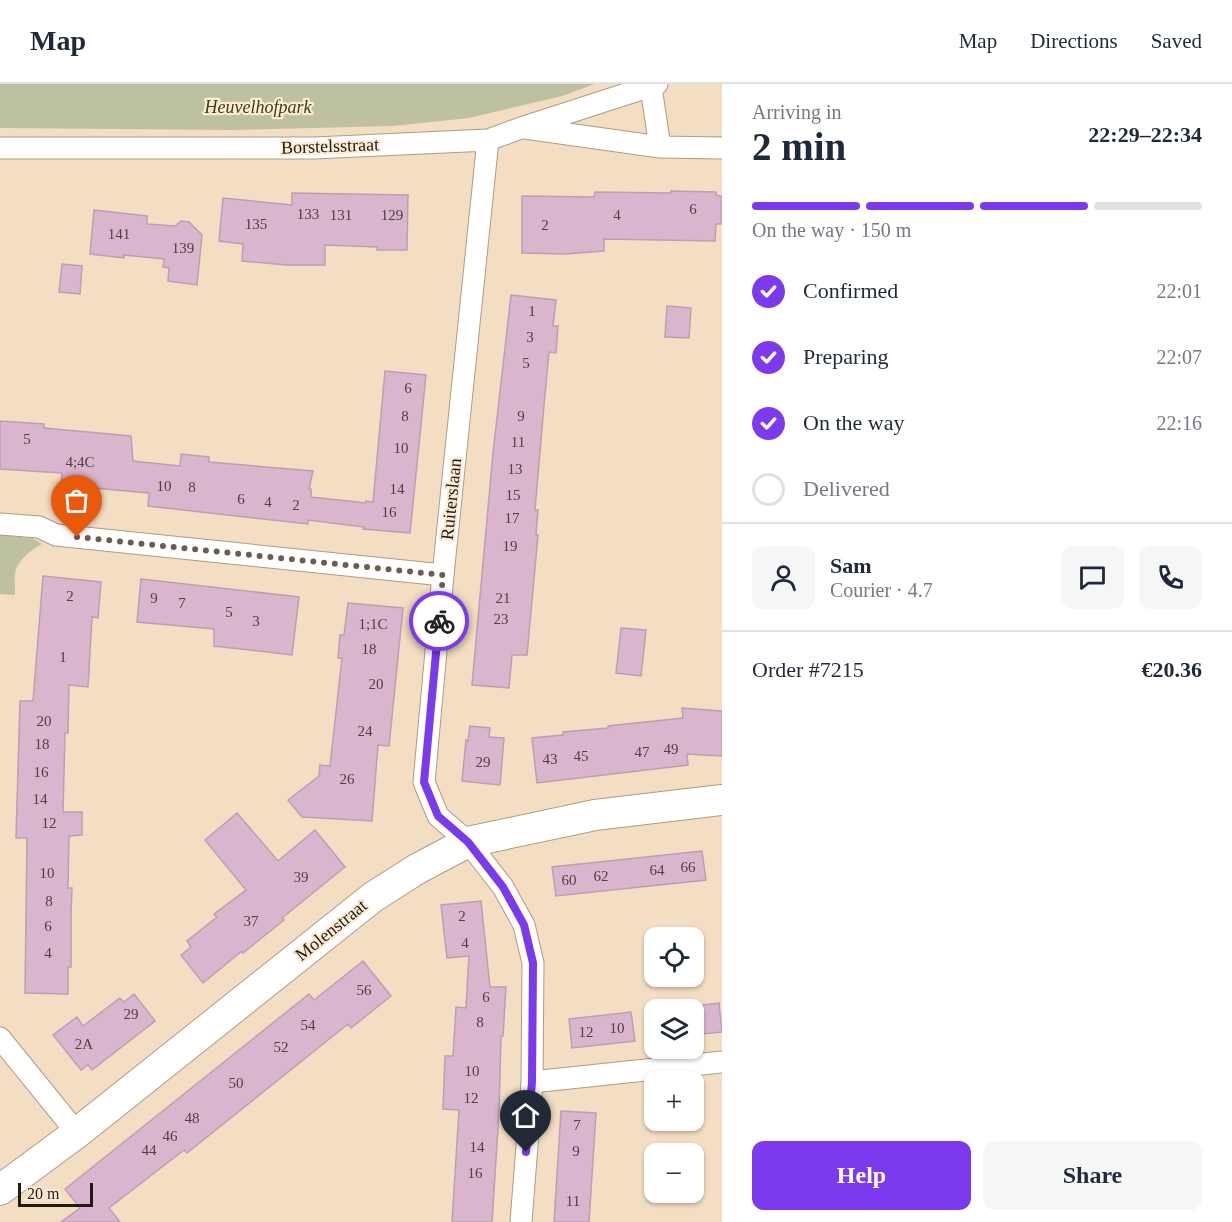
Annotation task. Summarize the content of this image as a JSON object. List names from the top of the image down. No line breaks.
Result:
{"streets":{"street":["Borstelsstraat","Ruiterslaan","Molenstraat"]},"crossings":[["Borstelsstraat","Ruiterslaan"],["Ruiterslaan","Molenstraat"]],"parks":["Heuvelhofpark"],"house_numbers":["6","133","131","129","4","135","2","141","139","1","3","5","6","8","9","5","11","10","4;4C","13","10","8","14","15","6","4","2","16","17","19","2","9","21","7","5","23","3","1;1C","18","1","20","20","24","18","49","47","45","43","29","16","26","14","12","66","64","10","62","39","60","8","2","37","6","4","4","56","6","29","8","54","10","12","2A","52","10","50","12","48","7","46","14","44","9","16","11"],"scale_bar":"20 m","page":{"header":"Map","nav":["Map","Directions","Saved"],"heading":["2 min","Arriving in","22:29–22:34"],"panel":["Sam","Courier · 4.7","Order #7215","€20.36"],"bar":"On the way · 150 m","list":[["Confirmed","22:01"],["Preparing","22:07"],["On the way","22:16"],"Delivered"],"map_buttons":["+","−"],"buttons":["Help","Share"],"scale":"20 m"}}
